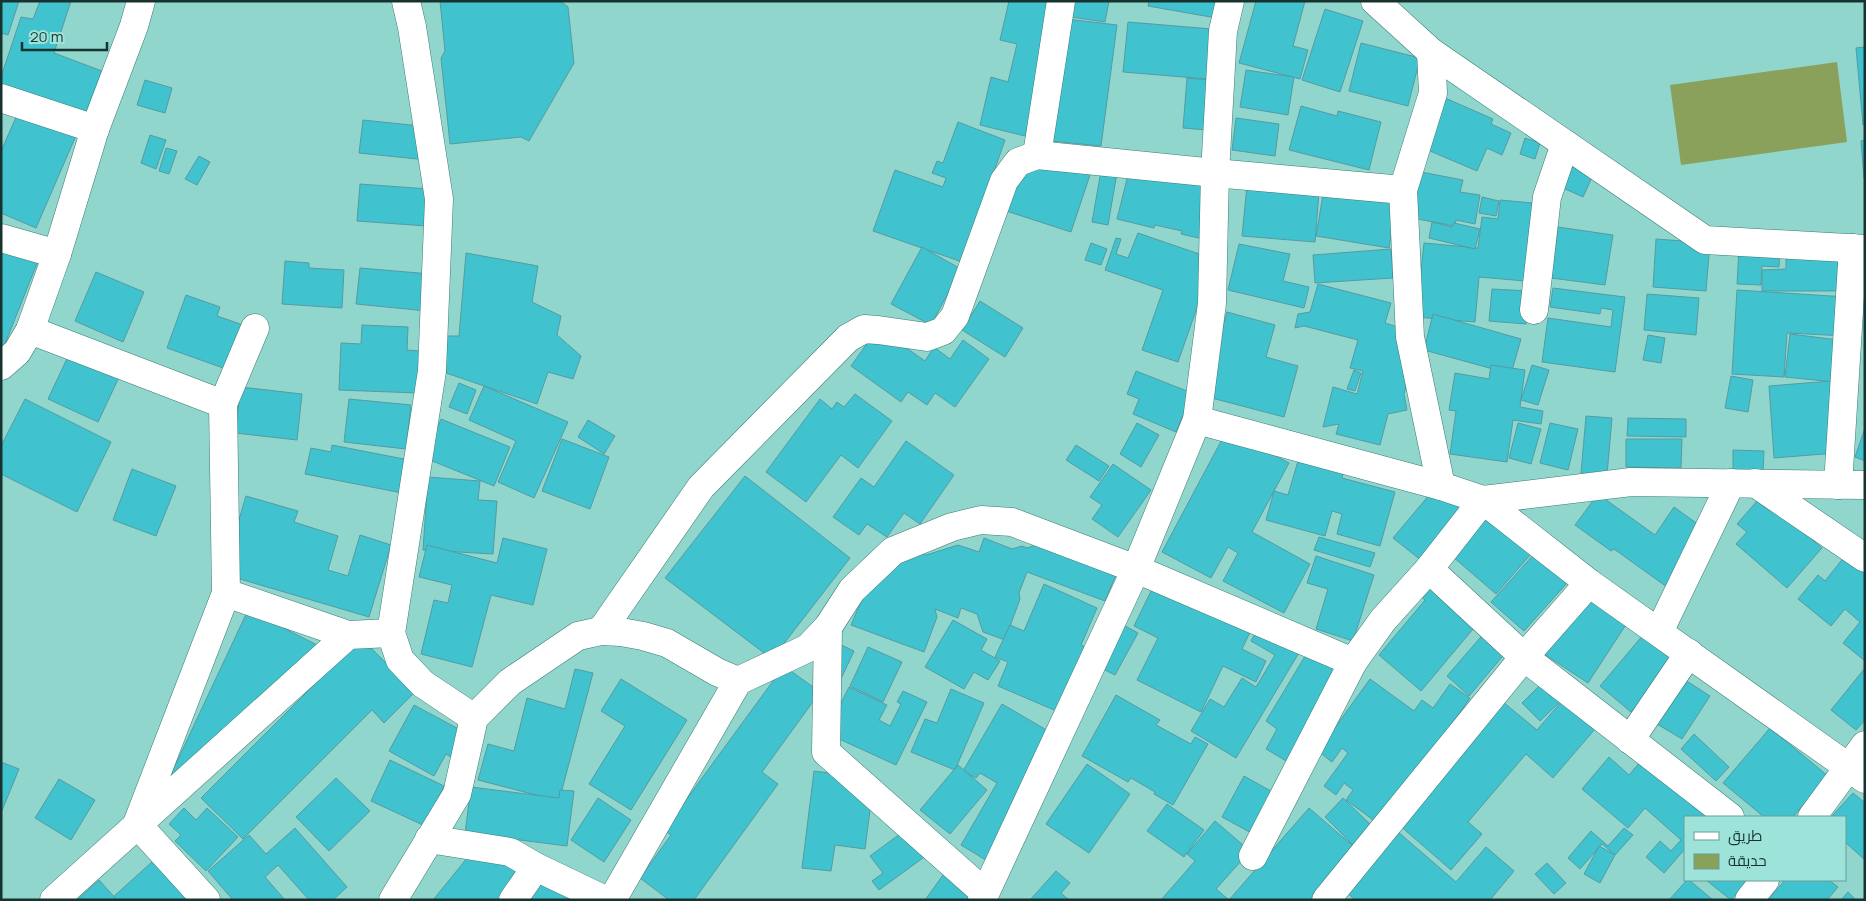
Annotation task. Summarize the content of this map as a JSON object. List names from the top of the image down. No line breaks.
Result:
{"legend":["طريق","حديقة"],"scale_bar":"20 m"}
